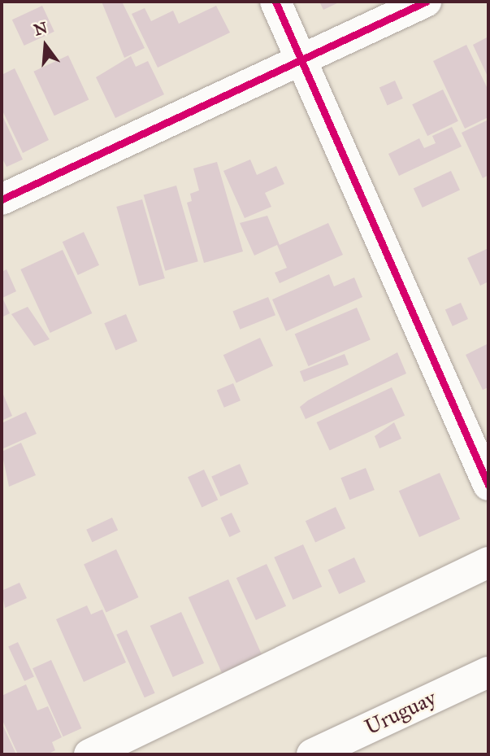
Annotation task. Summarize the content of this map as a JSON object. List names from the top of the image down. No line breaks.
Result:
{"streets":{"street":["Uruguay"]},"north":"top"}
